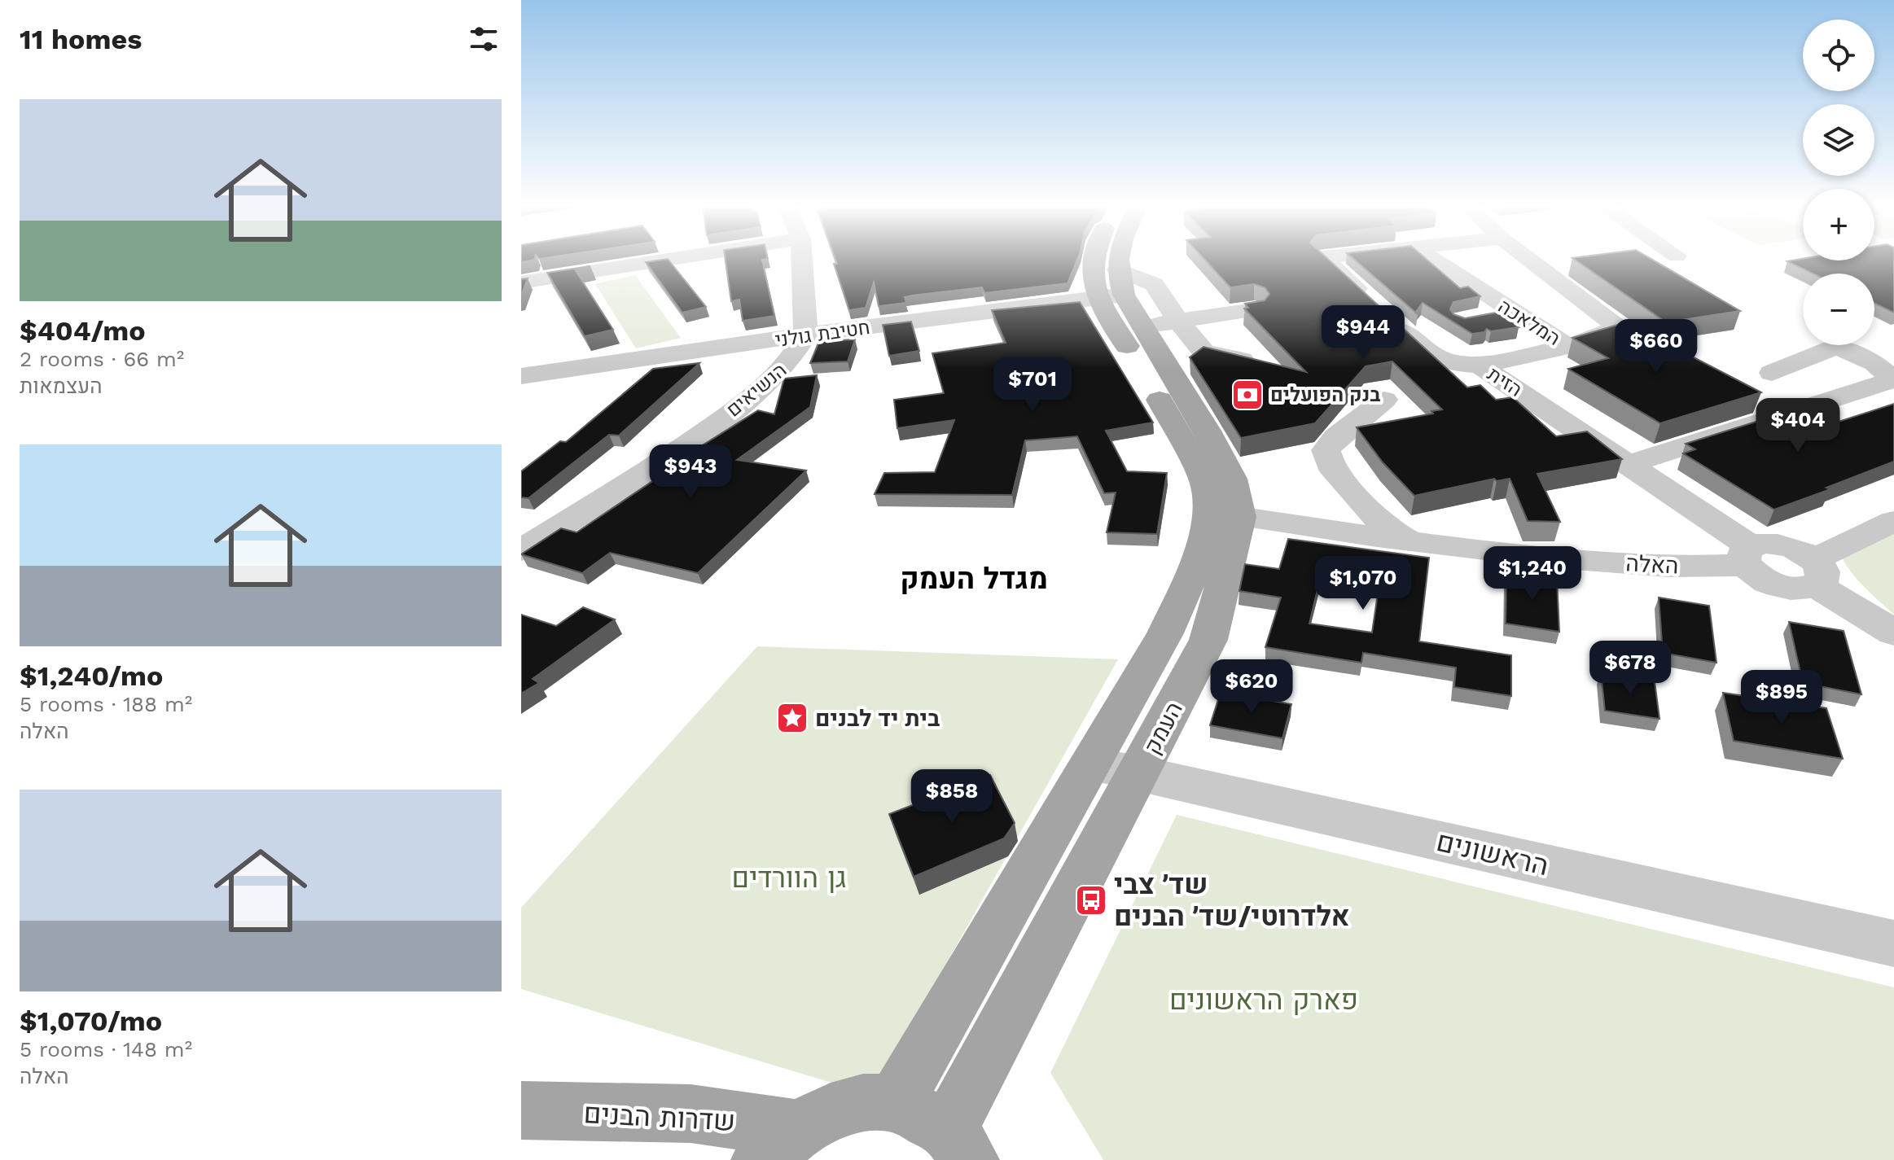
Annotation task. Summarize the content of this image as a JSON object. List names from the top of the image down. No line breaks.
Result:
{"streets":{"main road":["העמק","שדרות הבנים"],"street":["המלאכה","חטיבת גולני","הזית","הנשיאים","האלה","הראשונים"]},"crossings":[["המלאכה","הזית"],["חטיבת גולני","הנשיאים"],["חטיבת גולני","העמק"],["הזית","האלה"],["האלה","העמק"],["העמק","הראשונים"]],"districts":["מגדל העמק"],"parks":["גן הוורדים","פארק הראשונים"],"places":{"bank":["בנק הפועלים"],"place":["בית יד לבנים"],"bus stop":["שד׳ צבי אלדרוטי/שד׳ הבנים"]},"page":{"heading":"11 homes","map_buttons":["+","−"],"list":[{"name":"$404/mo","note":"2 rooms · 66 m² · העצמאות"},{"name":"$1,240/mo","note":"5 rooms · 188 m² · האלה"},{"name":"$1,070/mo","note":"5 rooms · 148 m² · האלה"}],"price":["$944","$660","$701","$404","$943","$1,240","$1,070","$678","$620","$895","$858"]}}
